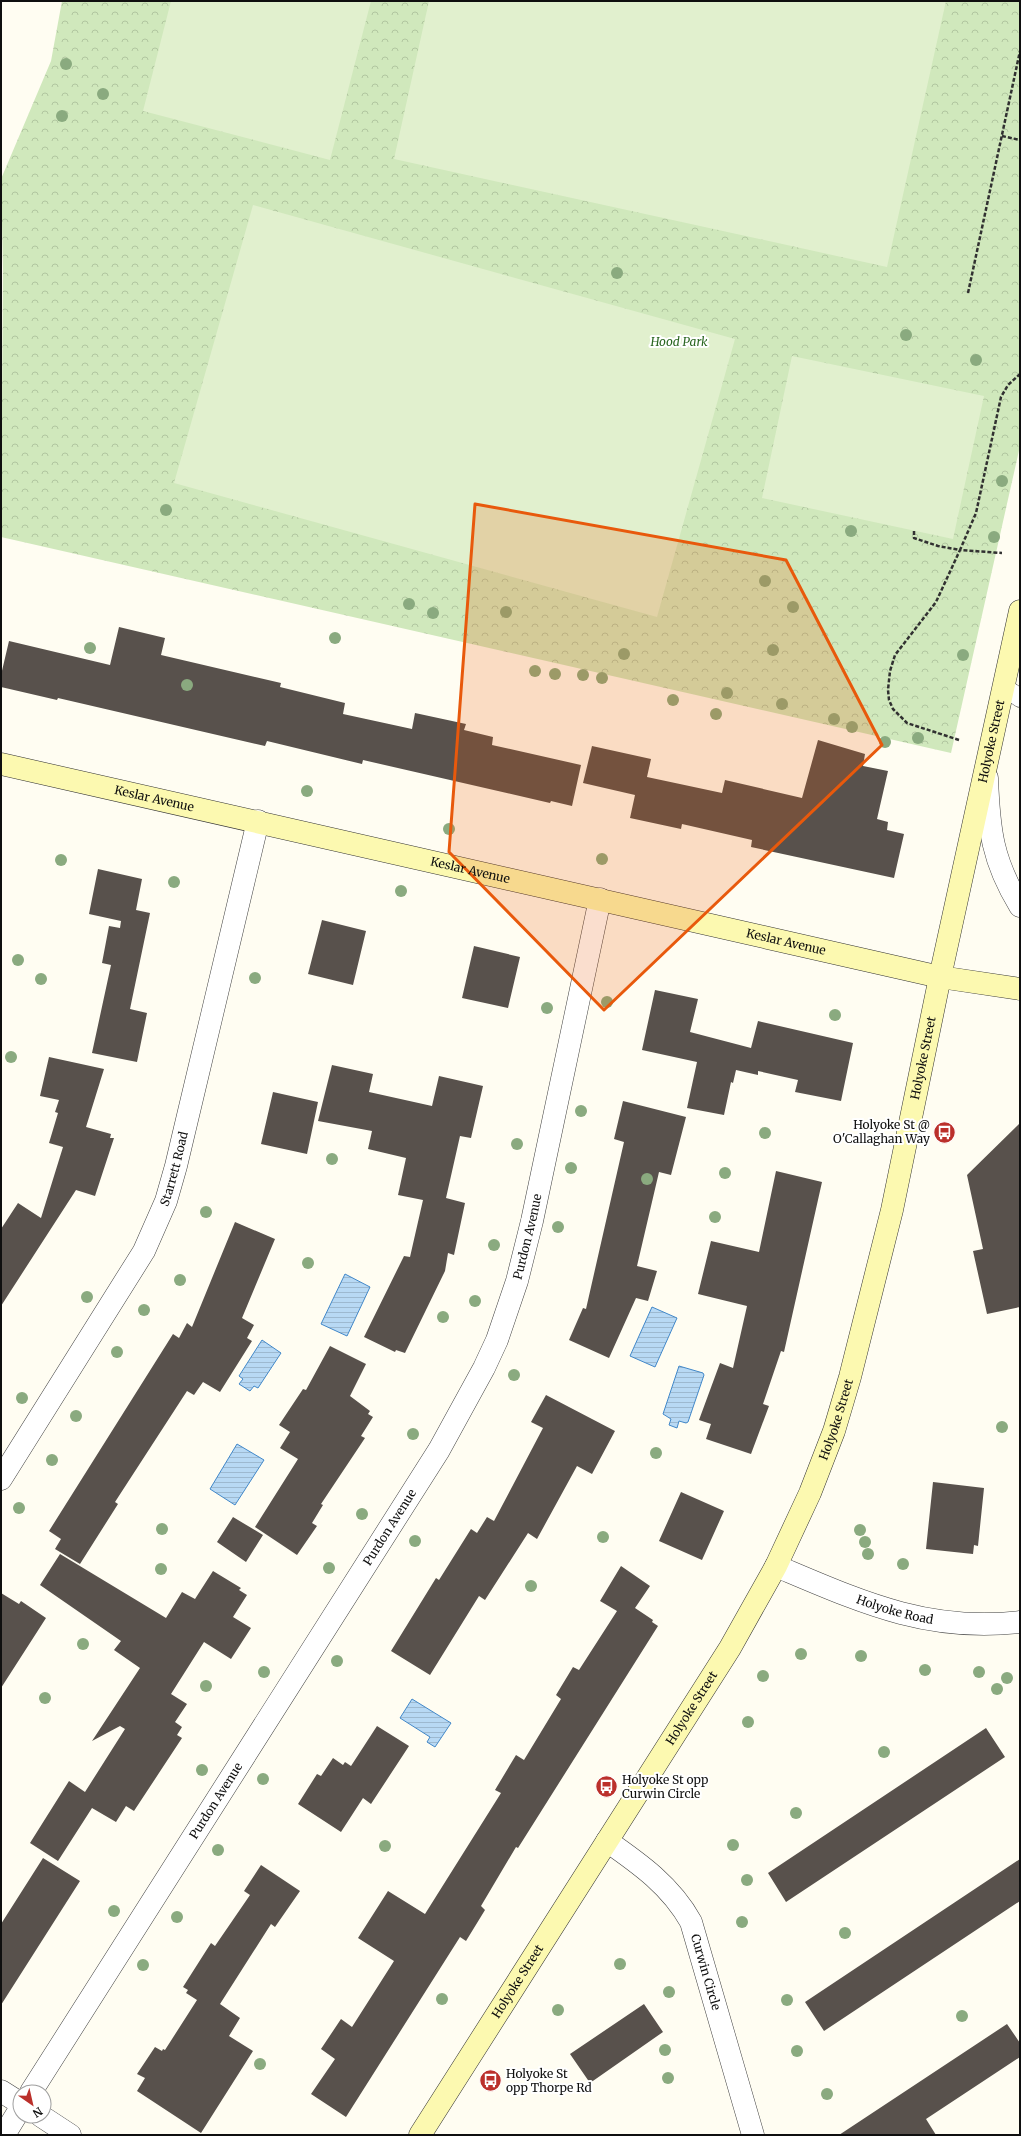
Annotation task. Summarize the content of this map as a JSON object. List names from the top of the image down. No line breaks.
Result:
{"streets":{"main road":["Holyoke Street","Keslar Avenue"],"street":["Starrett Road","Purdon Avenue","Holyoke Road","Curwin Circle"]},"crossings":[["Holyoke Street","Keslar Avenue"],["Holyoke Street","Holyoke Road"],["Holyoke Street","Curwin Circle"],["Keslar Avenue","Starrett Road"],["Keslar Avenue","Purdon Avenue"]],"parks":["Hood Park"],"places":{"bus stop":["Holyoke St @ O'Callaghan Way","Holyoke St opp Curwin Circle","Holyoke St opp Thorpe Rd"]},"north":"bottom right"}
